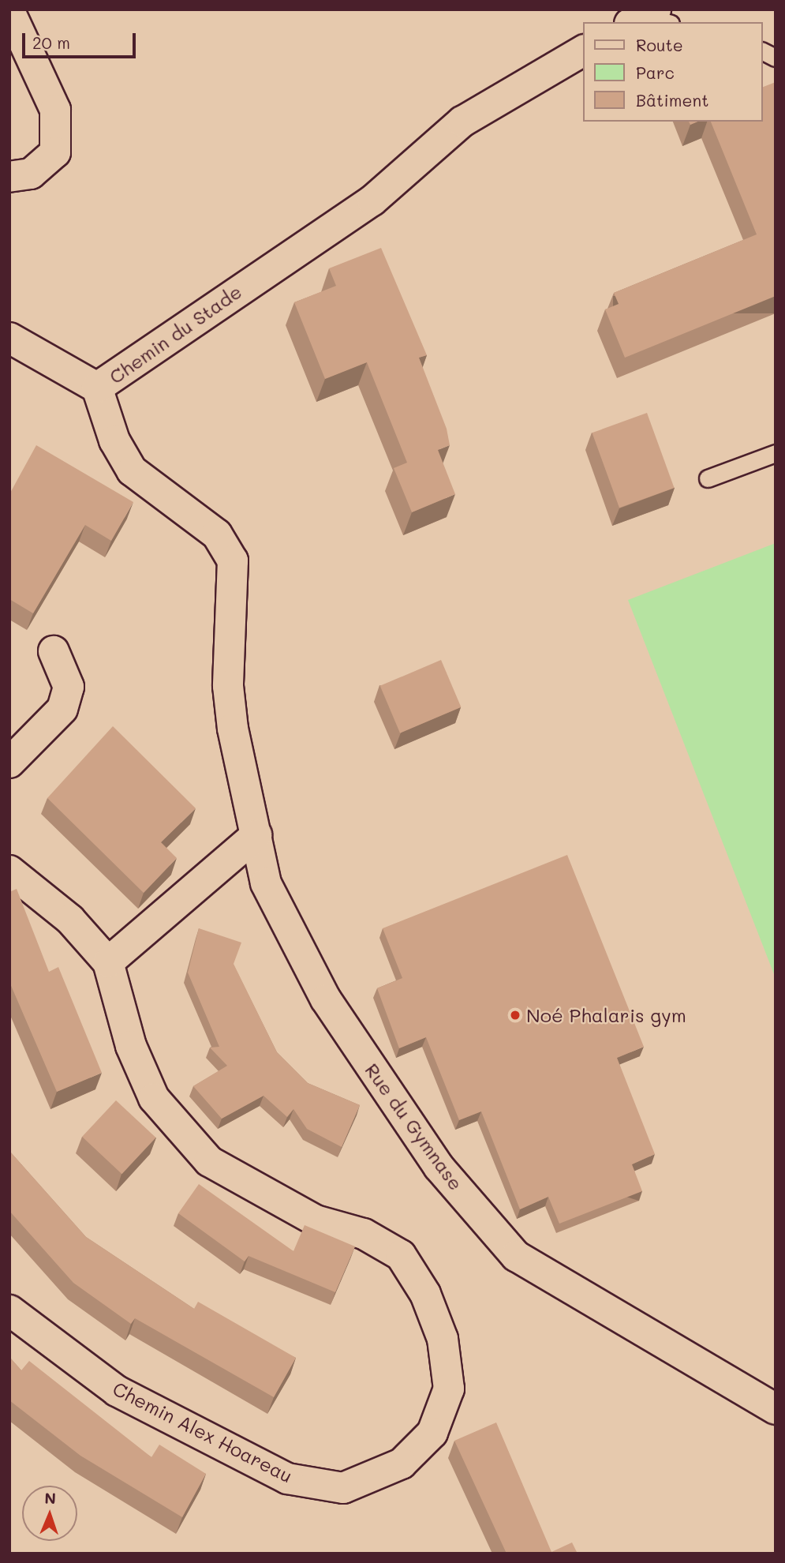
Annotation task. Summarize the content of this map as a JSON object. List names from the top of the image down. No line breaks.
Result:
{"streets":{"street":["Chemin du Stade","Rue du Gymnase","Chemin Alex Hoareau"]},"crossings":[["Chemin du Stade","Rue du Gymnase"]],"places":["Noé Phalaris gym"],"legend":["Route","Parc","Bâtiment"],"scale_bar":"20 m","north":"top"}
